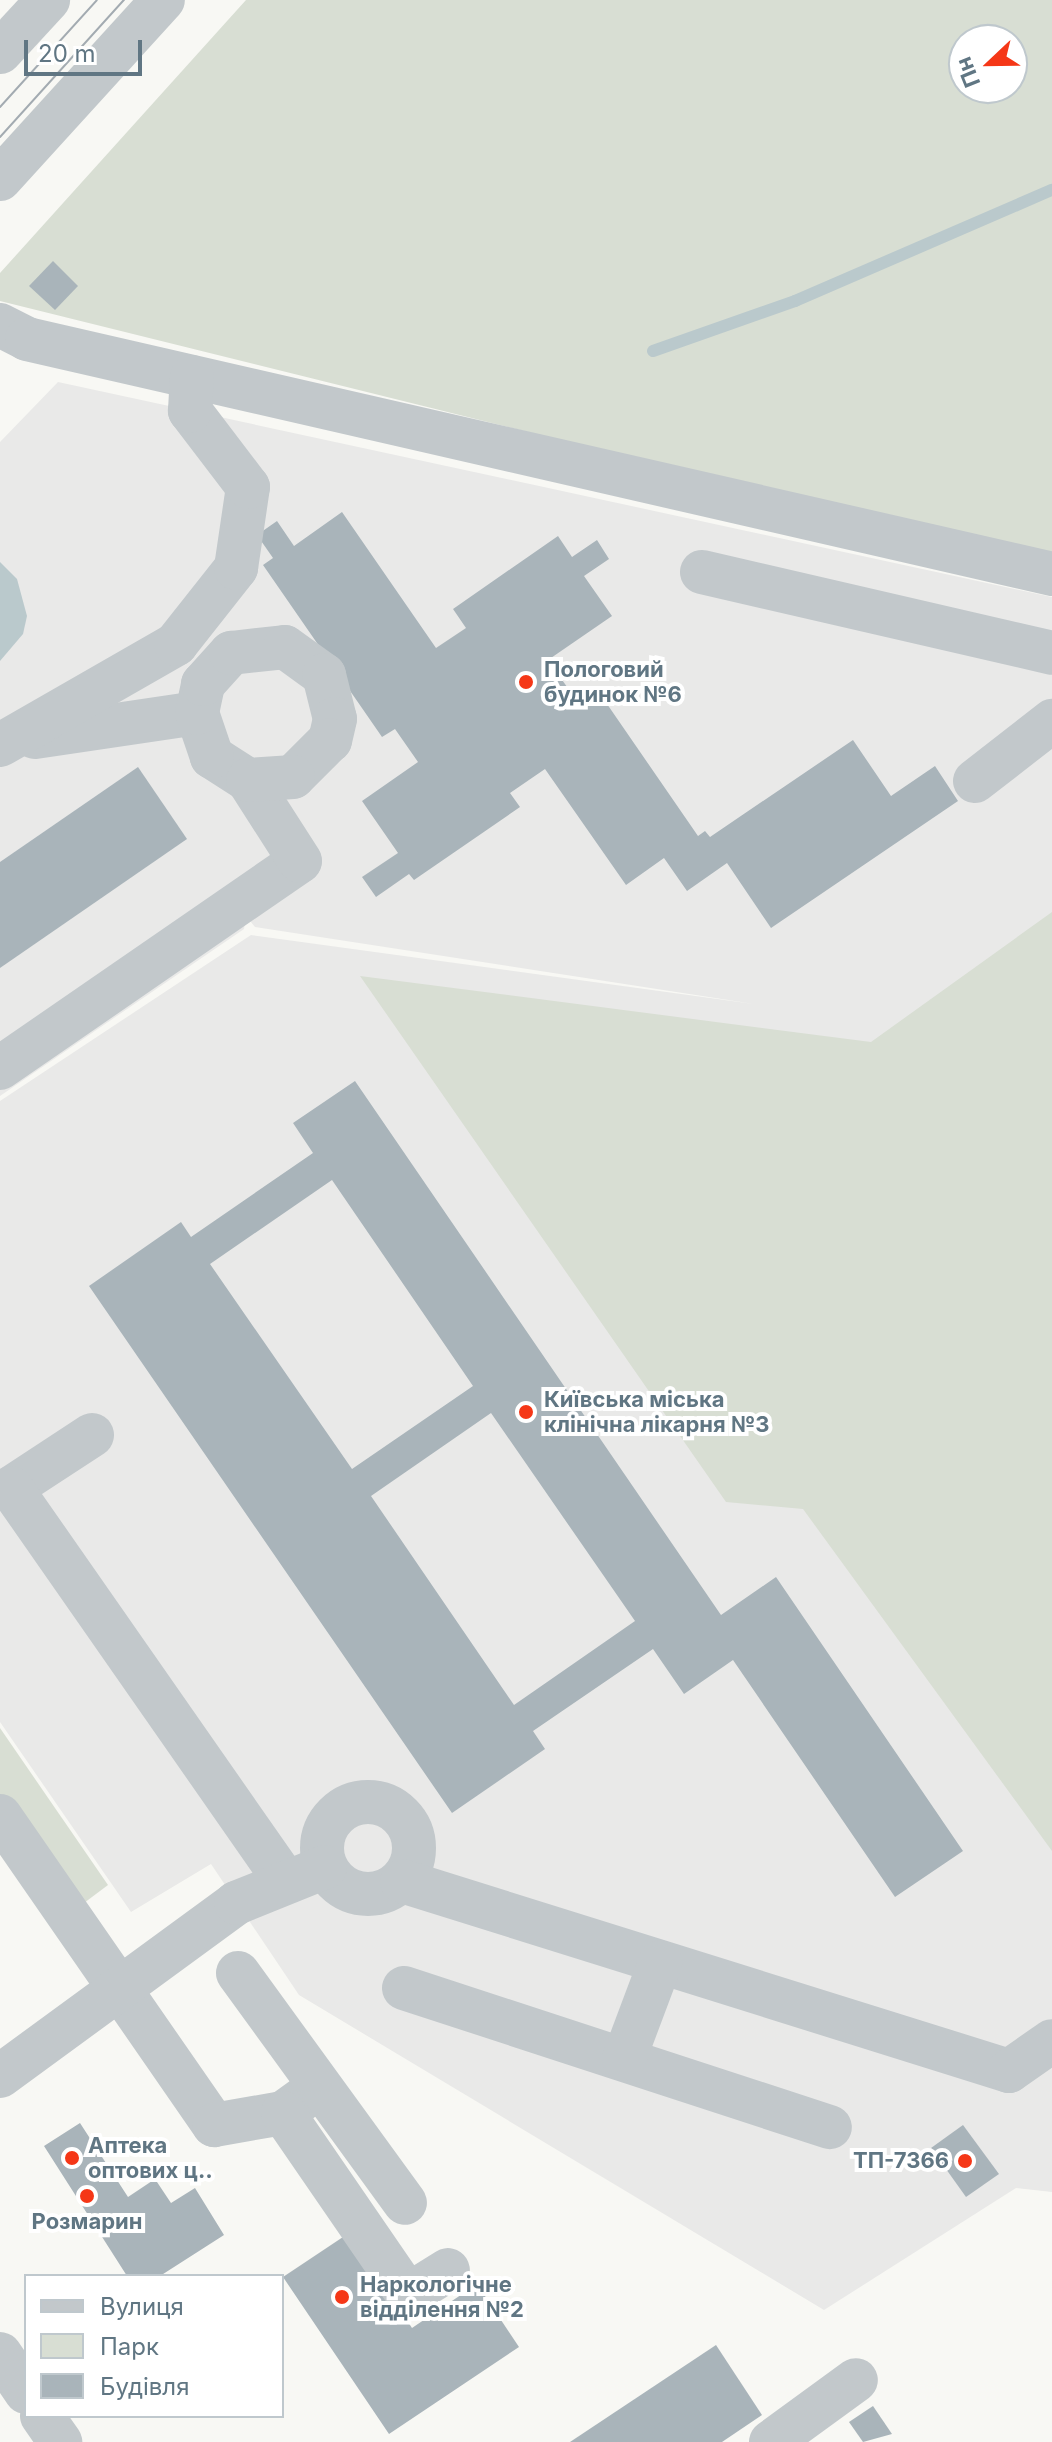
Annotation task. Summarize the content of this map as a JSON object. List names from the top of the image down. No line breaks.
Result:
{"places":["Пологовий будинок №6","Київська міська клінічна лікарня №3","Аптека оптових ц‥","ТП-7366","Розмарин","Наркологічне відділення №2"],"legend":["Вулиця","Парк","Будівля"],"scale_bar":"20 m","north":"left"}
